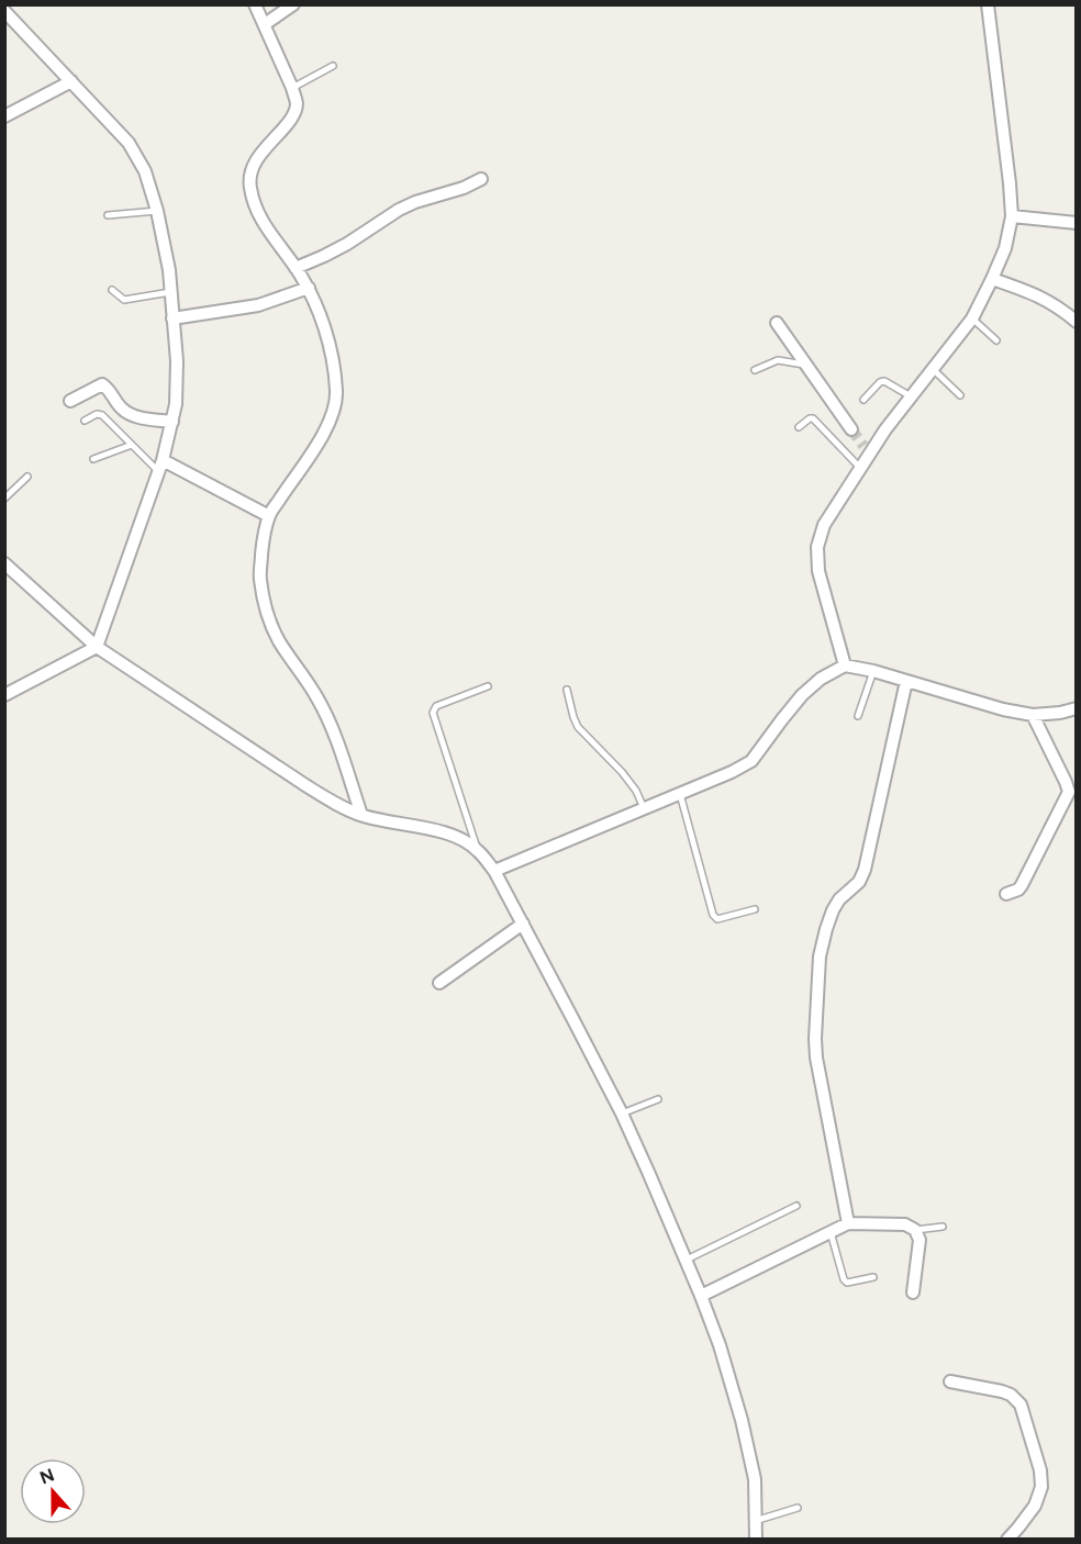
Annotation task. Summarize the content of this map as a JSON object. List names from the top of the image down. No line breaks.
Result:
{"north":"top"}
